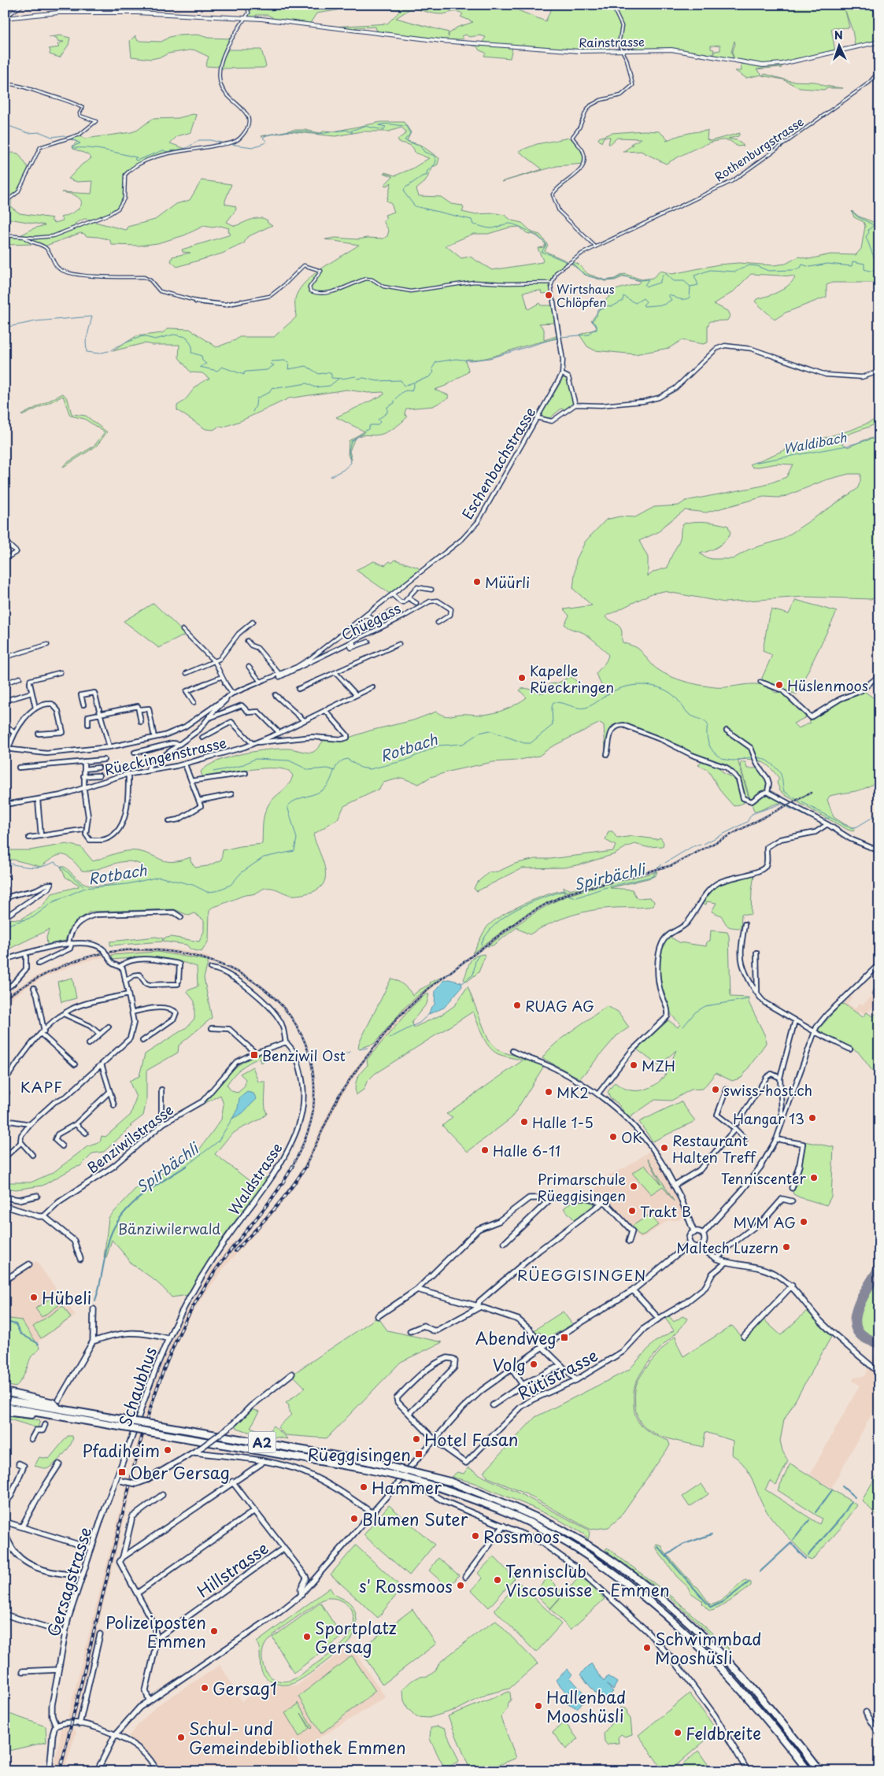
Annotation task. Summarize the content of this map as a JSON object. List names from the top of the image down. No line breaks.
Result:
{"streets":{"highway":["A2"],"main road":["Rainstrasse"],"street":["Rothenburgstrasse","Eschenbachstrasse","Chüegass","Rüeckingenstrasse","Benziwilstrasse","Waldstrasse","Rütistrasse","Schaubhus","Hillstrasse","Gersagstrasse"]},"crossings":[["Eschenbachstrasse","Chüegass"],["Benziwilstrasse","Waldstrasse"],["Waldstrasse","Schaubhus"],["Schaubhus","Gersagstrasse"]],"districts":["KAPF","RÜEGGISINGEN"],"water":["Waldibach","Rotbach","Spirbächli"],"parks":["Bänziwilerwald"],"places":{"other":["Wirtshaus Chlöpfen","Müürli","Kapelle Rüeckringen","Hüslenmoos","RUAG AG","MZH","swiss-host.ch","MK2","Hangar 13","Halle 1-5","OK","Restaurant Halten Treff","Halle 6-11","Tenniscenter","Primarschule Rüeggisingen","Trakt B","MVM AG","Maltech Luzern","Hübeli","Volg","Hotel Fasan","Pfadiheim","Hammer","Blumen Suter","Rossmoos","Tennisclub Viscosuisse - Emmen","s' Rossmoos","Polizeiposten Emmen","Sportplatz Gersag","Schwimmbad Mooshüsli","Gersag1","Hallenbad Mooshüsli","Feldbreite","Schul- und Gemeindebibliothek Emmen"],"transit":["Benziwil Ost","Abendweg","Rüeggisingen","Ober Gersag"]},"north":"top"}
